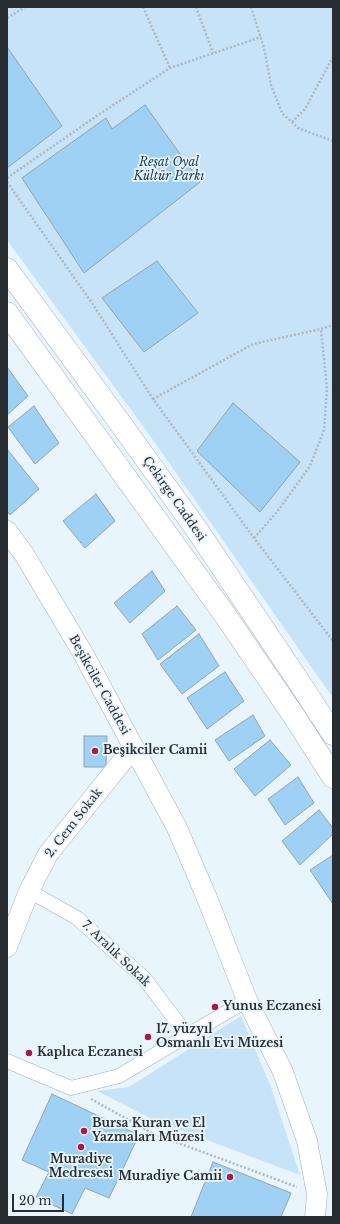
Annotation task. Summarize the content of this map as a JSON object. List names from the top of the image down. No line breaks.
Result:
{"streets":{"main road":["Çekirge Caddesi","Beşikciler Caddesi","2. Cem Sokak"],"street":["7. Aralık Sokak"]},"crossings":[["Beşikciler Caddesi","2. Cem Sokak"],["2. Cem Sokak","7. Aralık Sokak"]],"parks":["Reşat Oyal Kültür Parkı"],"places":["Beşikciler Camii","Yunus Eczanesi","17. yüzyıl Osmanlı Evi Müzesi","Kaplıca Eczanesi","Bursa Kuran ve El Yazmaları Müzesi","Muradiye Medresesi","Muradiye Camii"],"scale_bar":"20 m"}
